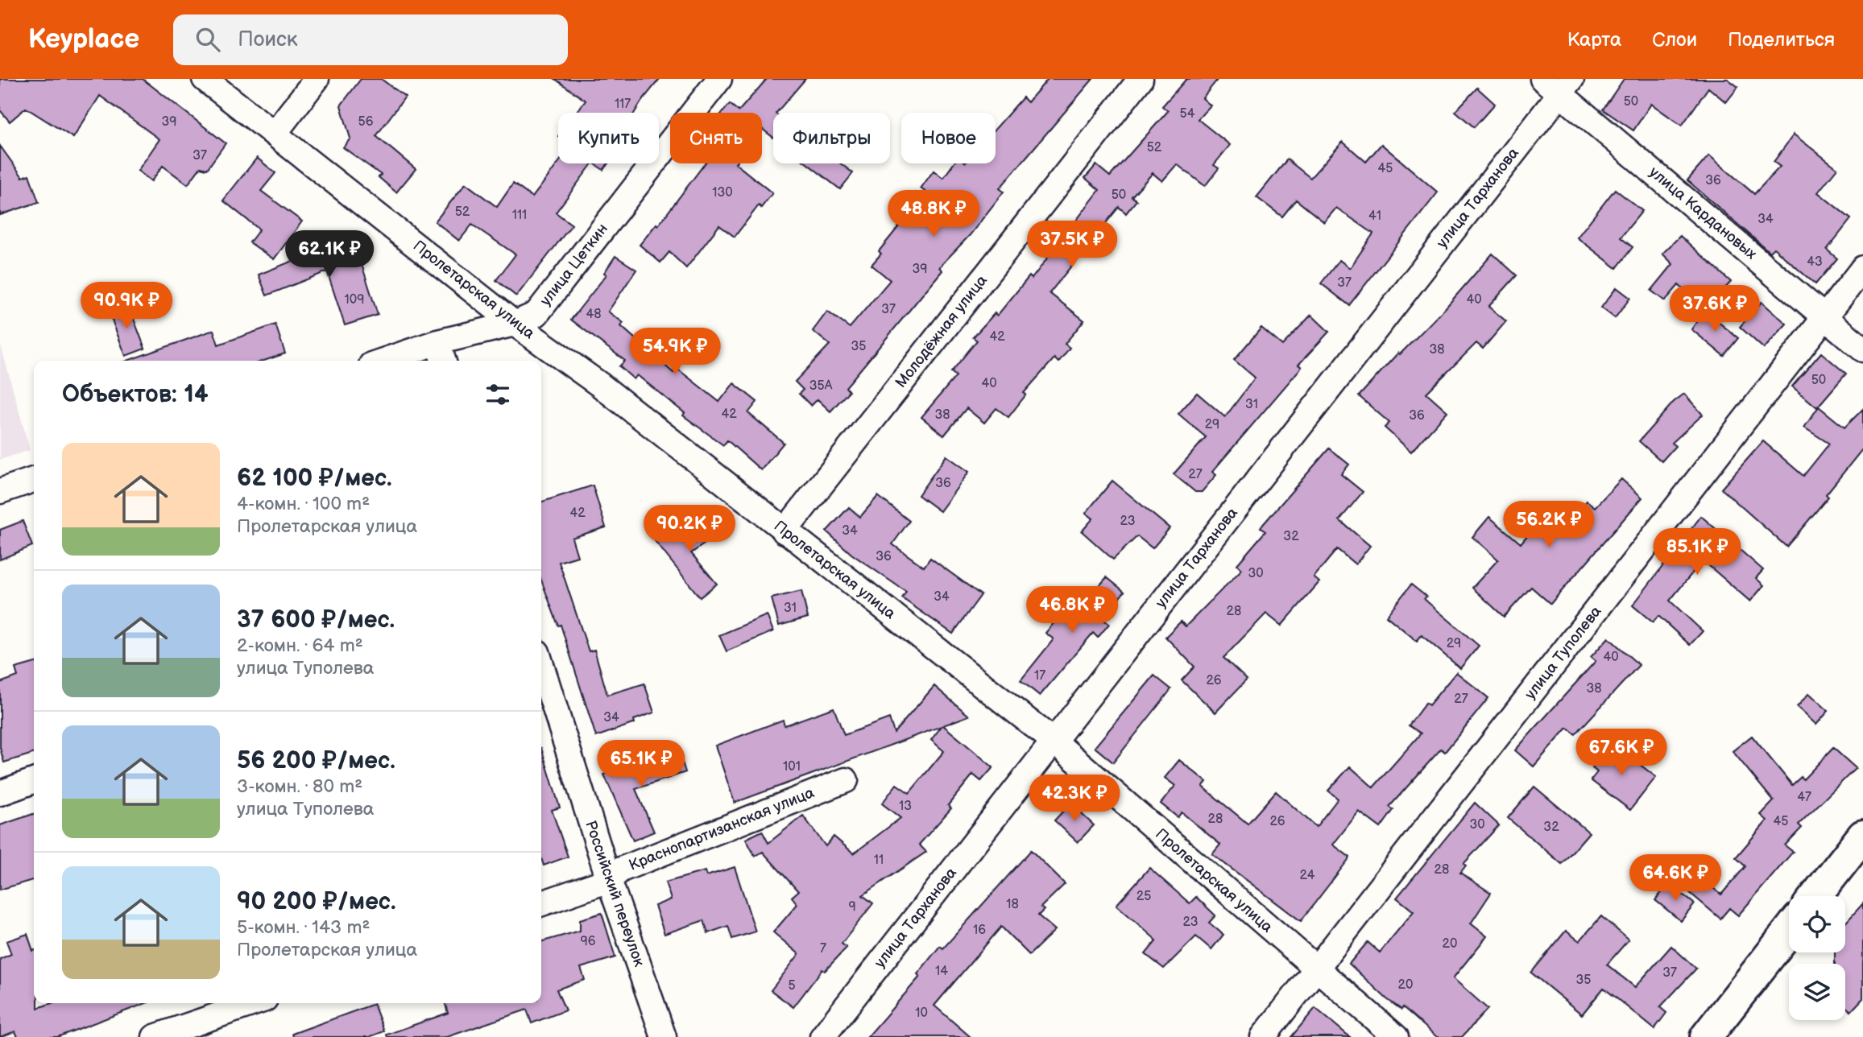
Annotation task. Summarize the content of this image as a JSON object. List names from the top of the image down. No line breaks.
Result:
{"streets":{"street":["улица Тарханова","улица Кардановых","улица Цеткин","Пролетарская улица","Молодёжная улица","улица Туполева","Краснопартизанская улица","Российский переулок"]},"crossings":[["улица Тарханова","улица Кардановых"],["улица Тарханова","Пролетарская улица"],["улица Кардановых","улица Туполева"],["улица Цеткин","Пролетарская улица"],["Пролетарская улица","Молодёжная улица"],["Пролетарская улица","улица Туполева"],["Краснопартизанская улица","Российский переулок"]],"house_numbers":["50","117","54","39","56","52","37","45","36","130","50","52","111","41","34","43","39","37","109","40","37","48","42","35","38","50","40","35А","31","42","38","36","29","27","36","42","23","34","32","36","30","34","31","28","29","40","17","26","38","27","34","101","47","13","28","26","45","30","32","11","28","24","25","18","9","23","16","96","20","7","14","37","35","20","5","10"],"page":{"header":"Keyplace","search":"Поиск","nav":["Карта","Слои","Поделиться"],"chip":["Купить","Снять","Фильтры","Новое"],"price":["48.8K ₽","37.5K ₽","62.1K ₽","90.9K ₽","37.6K ₽","54.9K ₽","56.2K ₽","90.2K ₽","85.1K ₽","46.8K ₽","67.6K ₽","65.1K ₽","42.3K ₽","64.6K ₽"],"heading":"Объектов: 14","list":[{"name":"62 100 ₽/мес.","note":"4-комн. · 100 m² · Пролетарская улица"},{"name":"37 600 ₽/мес.","note":"2-комн. · 64 m² · улица Туполева"},{"name":"56 200 ₽/мес.","note":"3-комн. · 80 m² · улица Туполева"},{"name":"90 200 ₽/мес.","note":"5-комн. · 143 m² · Пролетарская улица"}]}}
